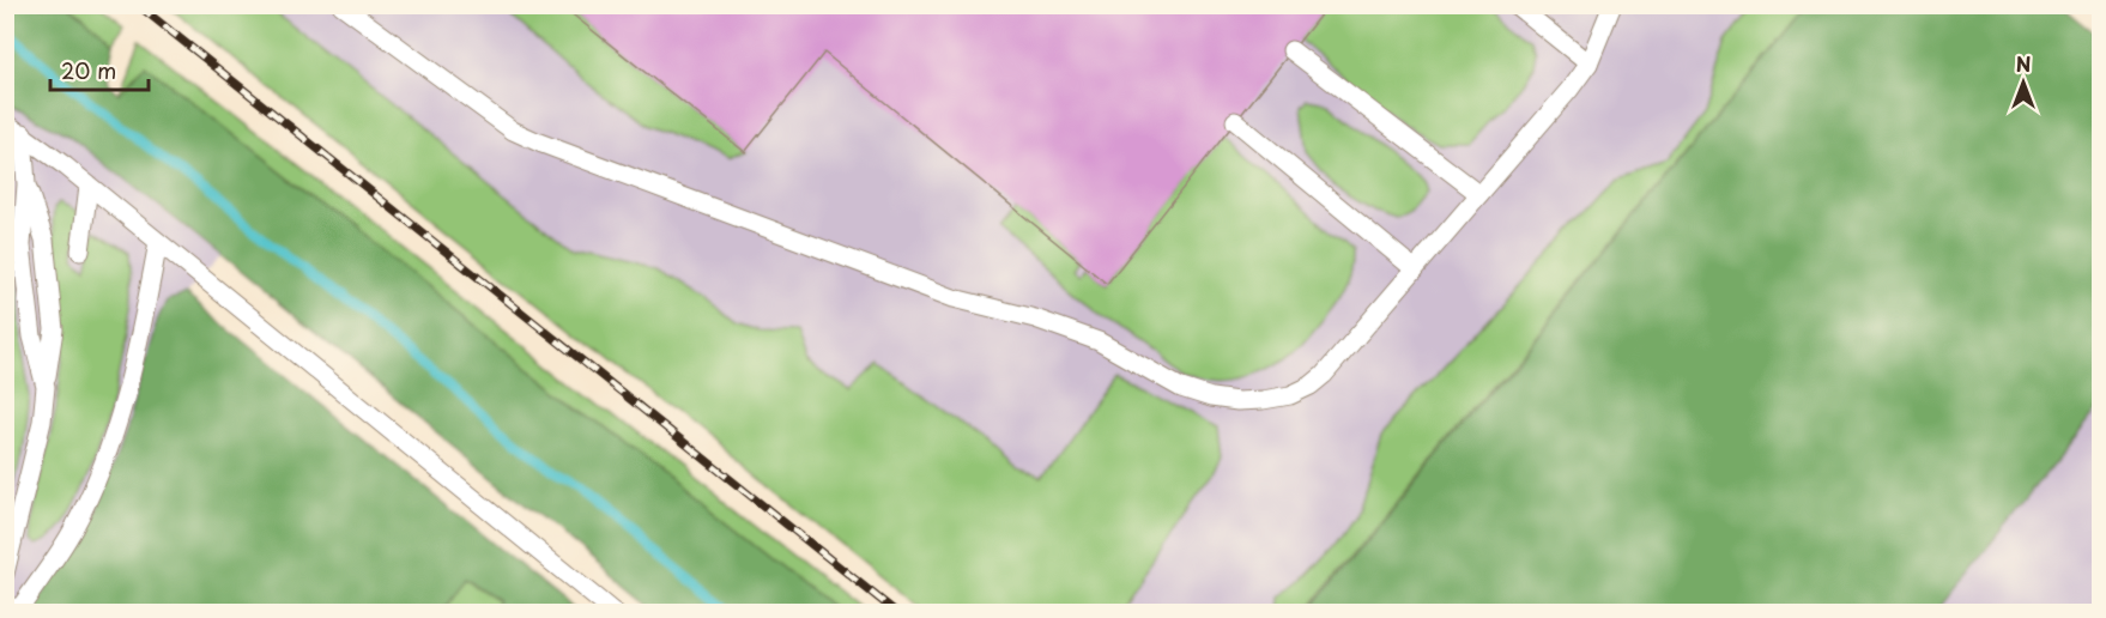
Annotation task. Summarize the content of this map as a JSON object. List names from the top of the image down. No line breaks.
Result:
{"scale_bar":"20 m","north":"top"}
